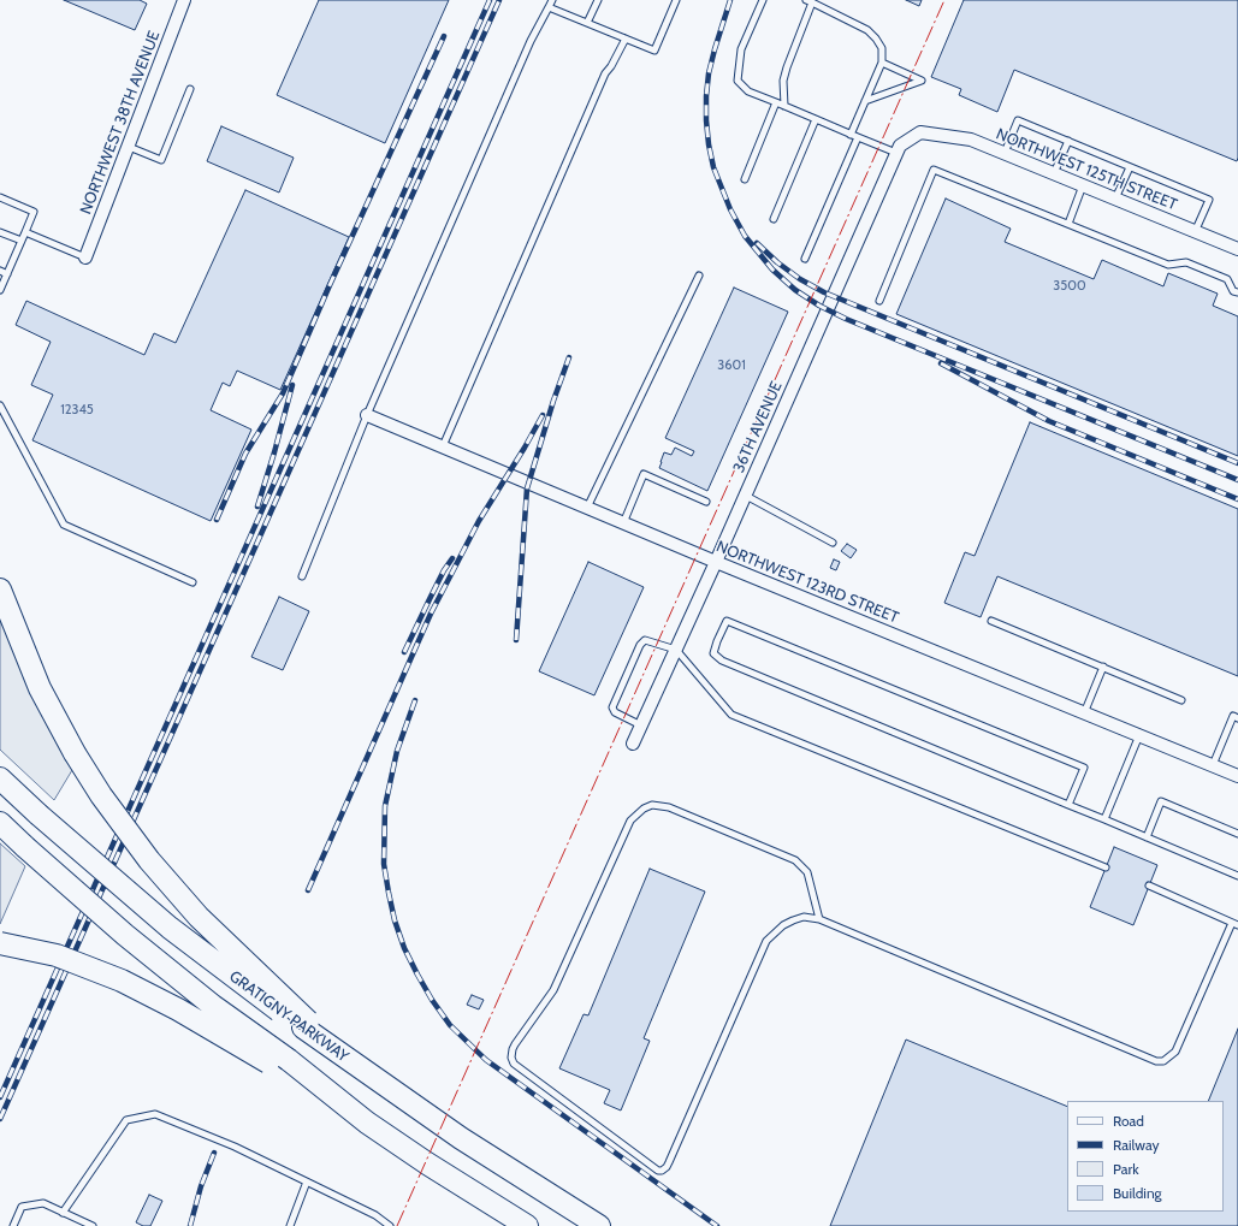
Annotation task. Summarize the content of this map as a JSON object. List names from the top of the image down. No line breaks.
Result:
{"streets":{"highway":["GRATIGNY PARKWAY"],"street":["NORTHWEST 38TH AVENUE","NORTHWEST 125TH STREET","36TH AVENUE","NORTHWEST 123RD STREET"]},"crossings":[["NORTHWEST 125TH STREET","36TH AVENUE"],["36TH AVENUE","NORTHWEST 123RD STREET"]],"house_numbers":["3500","3601","12345"],"legend":["Road","Railway","Park","Building"]}
